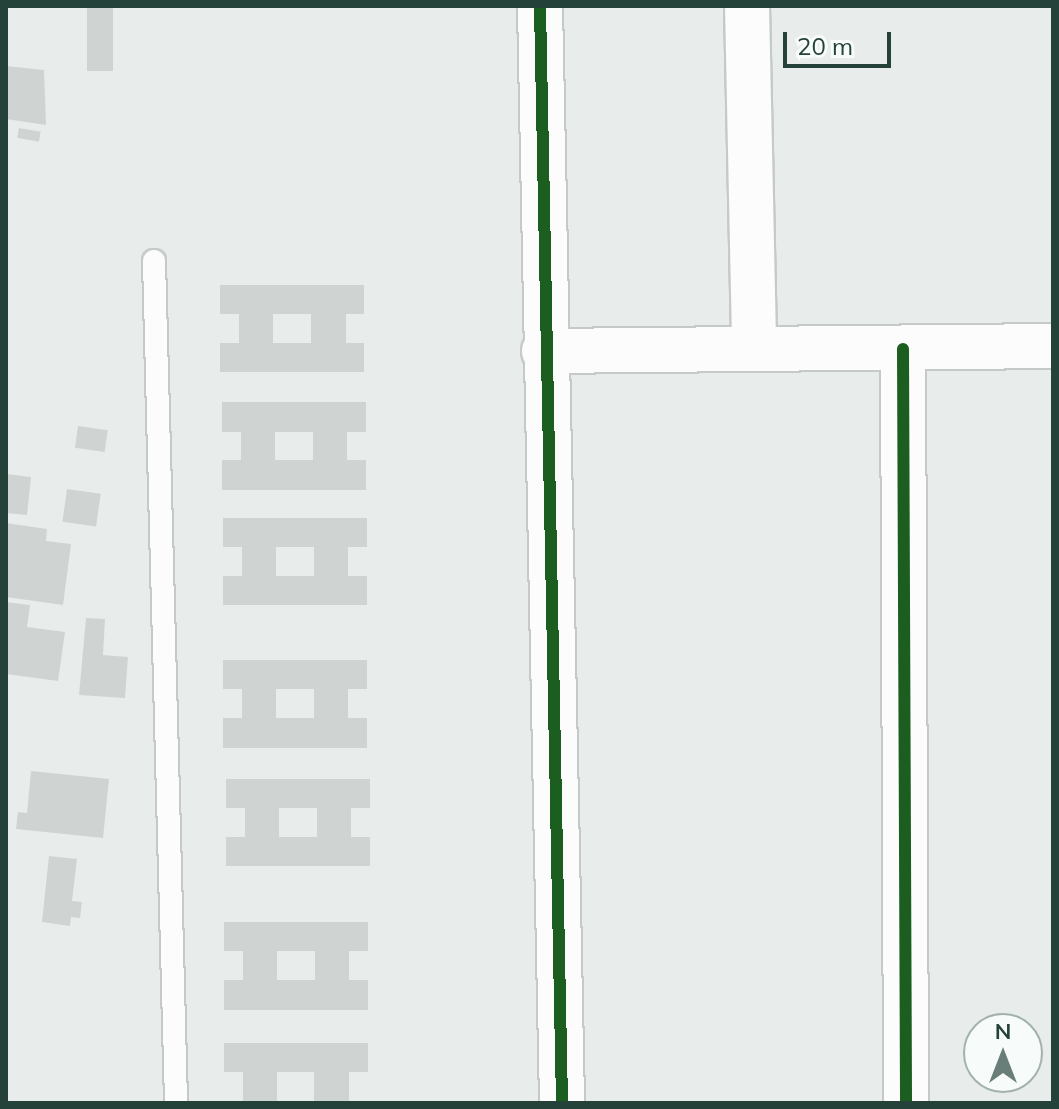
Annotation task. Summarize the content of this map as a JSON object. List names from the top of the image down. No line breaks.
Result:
{"scale_bar":"20 m","north":"top"}
